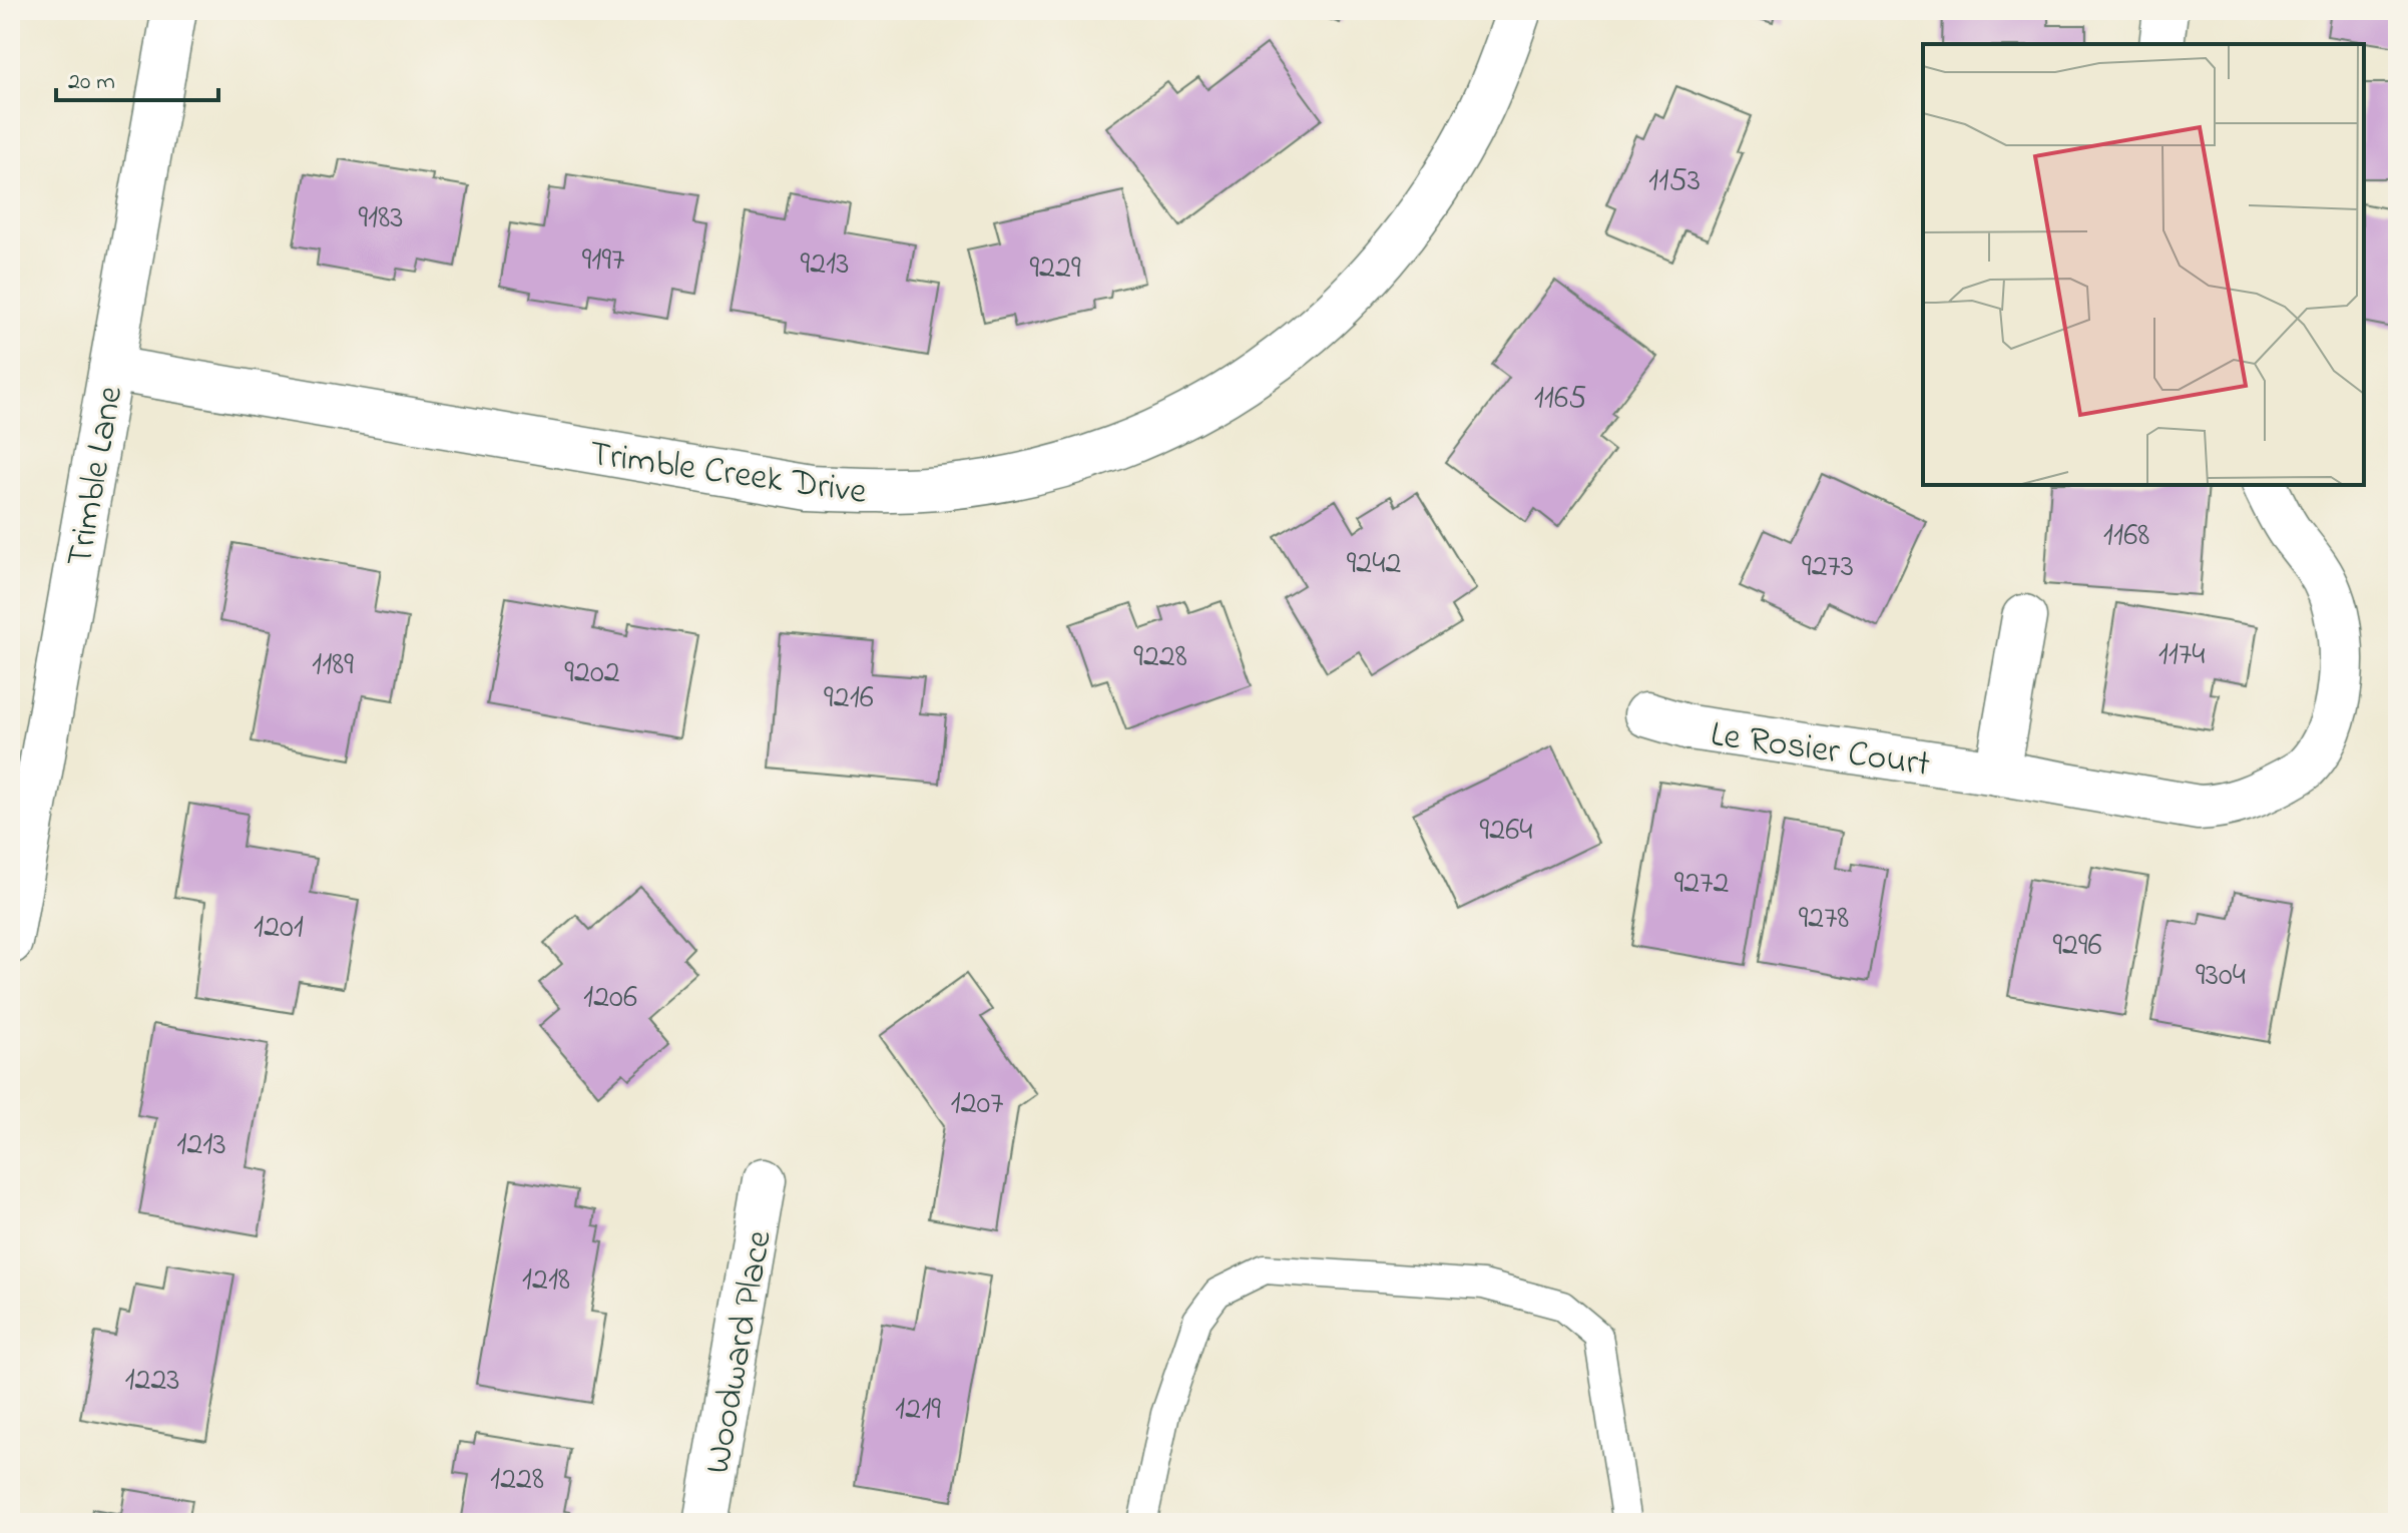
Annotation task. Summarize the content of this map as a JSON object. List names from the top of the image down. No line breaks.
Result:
{"streets":{"street":["Trimble Creek Drive","Trimble Lane","Le Rosier Court","Woodward Place"]},"crossings":[["Trimble Creek Drive","Trimble Lane"]],"house_numbers":["1153","9183","9197","9213","9229","1165","1168","9242","9273","1174","9228","1189","9202","9216","9264","9272","9278","1201","9296","9304","1206","1207","1213","1218","1223","1219","1228"],"scale_bar":"20 m"}
